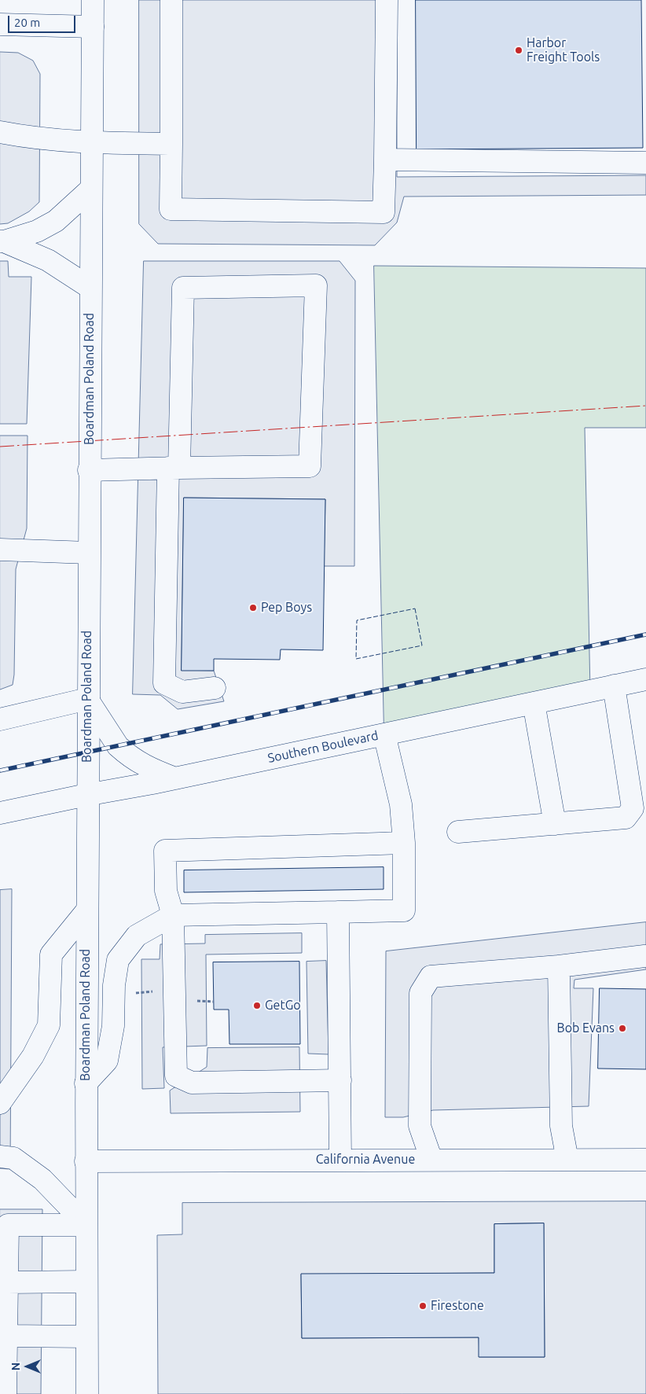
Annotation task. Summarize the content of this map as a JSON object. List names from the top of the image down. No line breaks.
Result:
{"streets":{"street":["Boardman Poland Road","Southern Boulevard","California Avenue"]},"crossings":[["Boardman Poland Road","Southern Boulevard"],["Boardman Poland Road","California Avenue"]],"places":["Harbor Freight Tools","Pep Boys","GetGo","Bob Evans","Firestone"],"scale_bar":"20 m","north":"left"}
